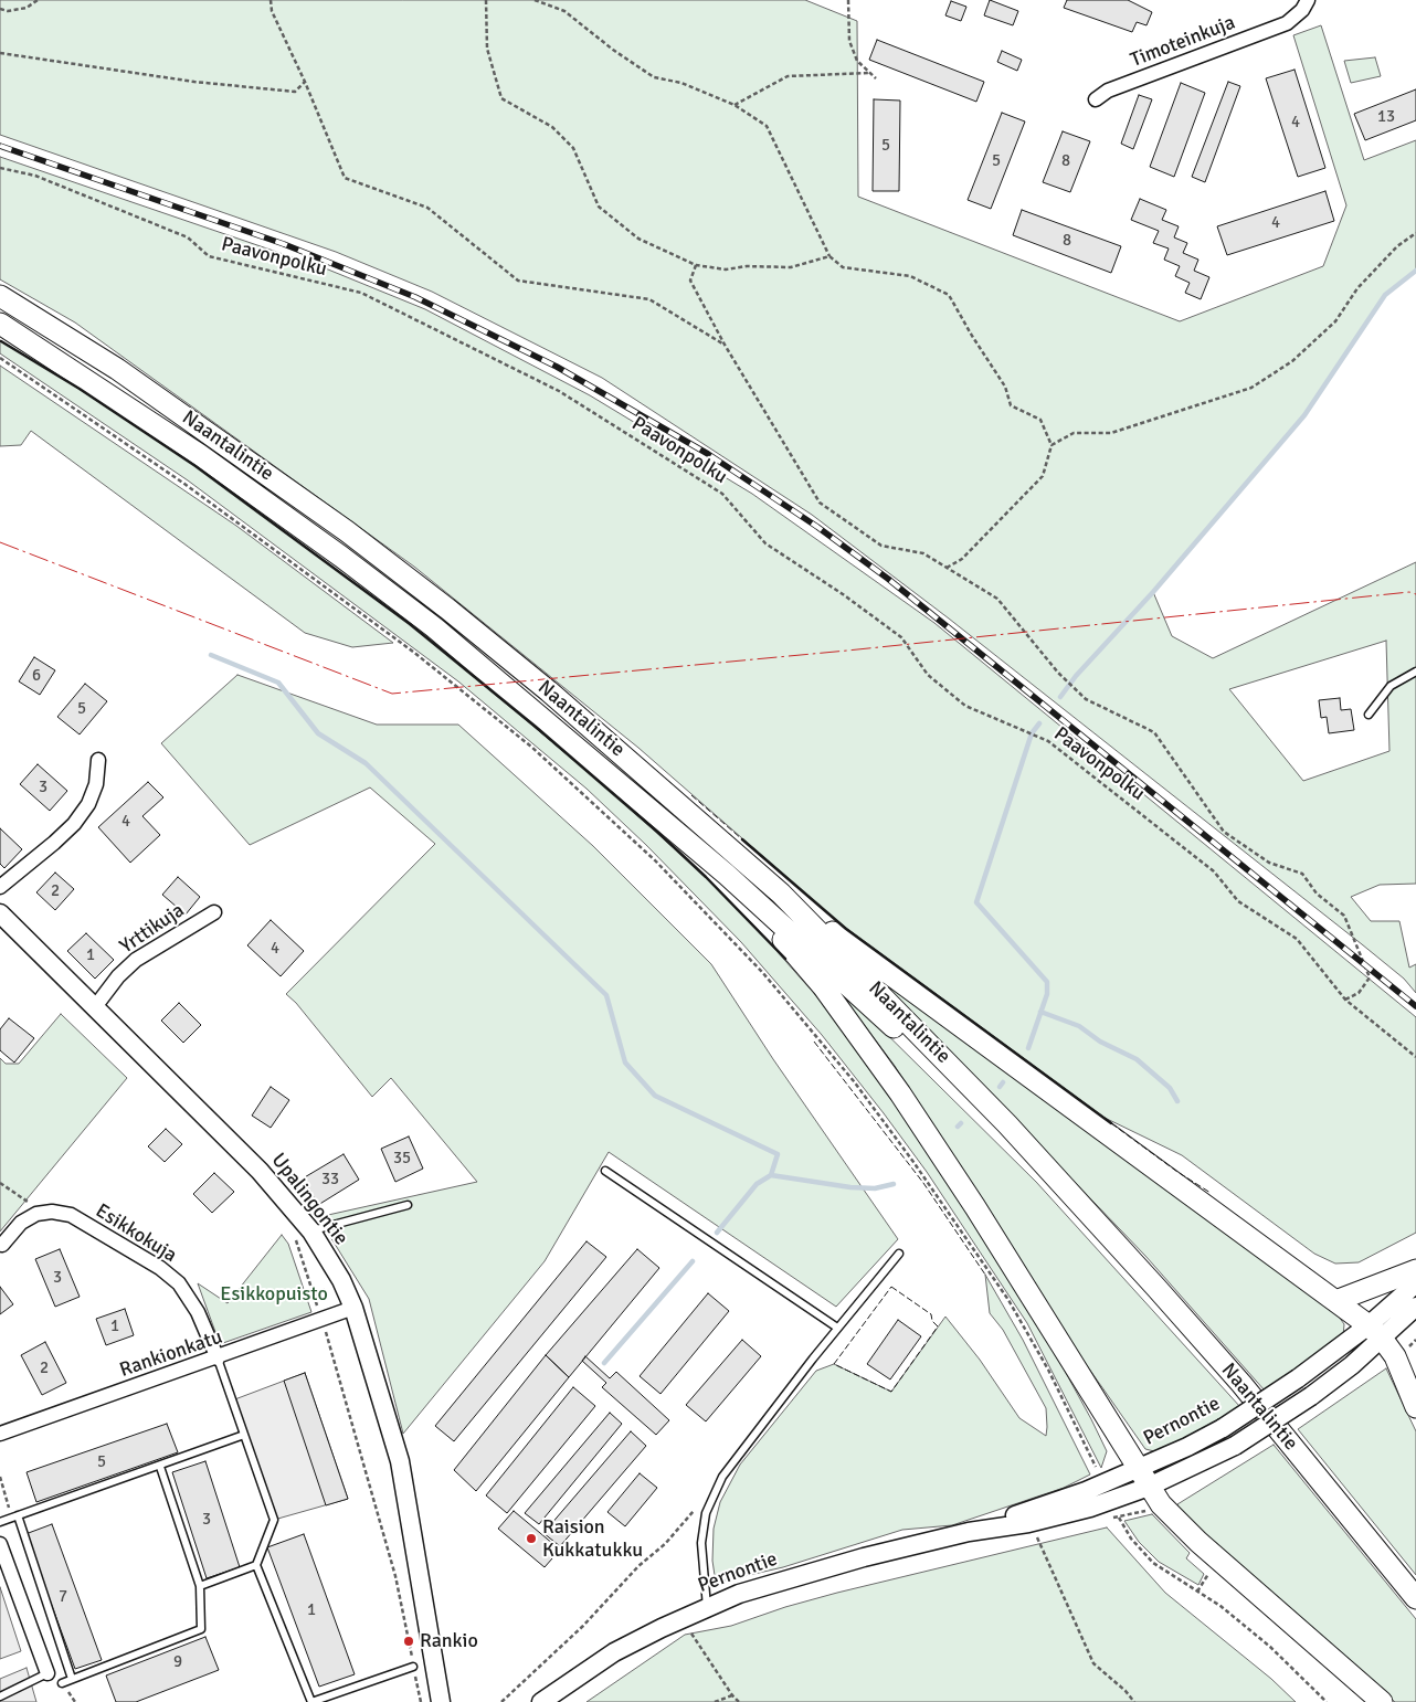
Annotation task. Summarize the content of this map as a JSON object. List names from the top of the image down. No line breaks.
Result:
{"streets":{"main road":["Naantalintie"],"street":["Timoteinkuja","Yrttikuja","Upalingontie","Esikkokuja","Rankionkatu","Pernontie"],"path":["Paavonpolku"]},"crossings":[["Yrttikuja","Upalingontie"],["Upalingontie","Rankionkatu"],["Esikkokuja","Rankionkatu"]],"parks":["Esikkopuisto"],"places":["Raision Kukkatukku","Rankio"],"house_numbers":["13","4","5","5","8","4","8","6","5","3","4","2","4","1","35","33","3","1","2","5","3","7","1","9"]}
